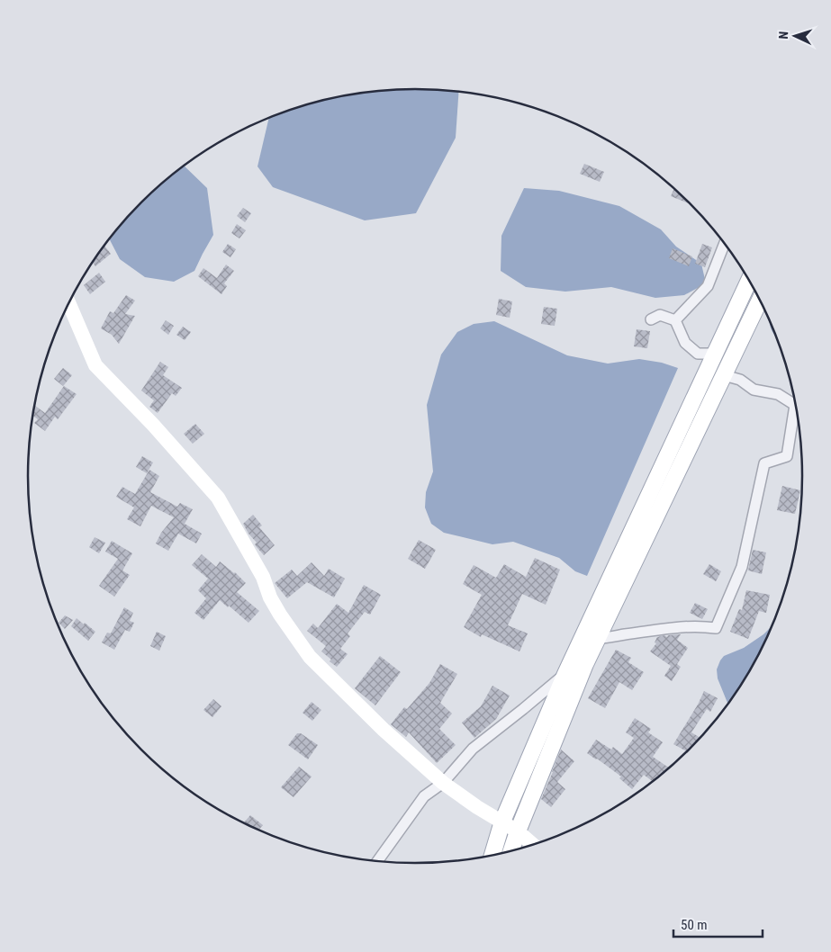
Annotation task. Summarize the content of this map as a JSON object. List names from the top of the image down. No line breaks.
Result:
{"scale_bar":"50 m","north":"left"}
